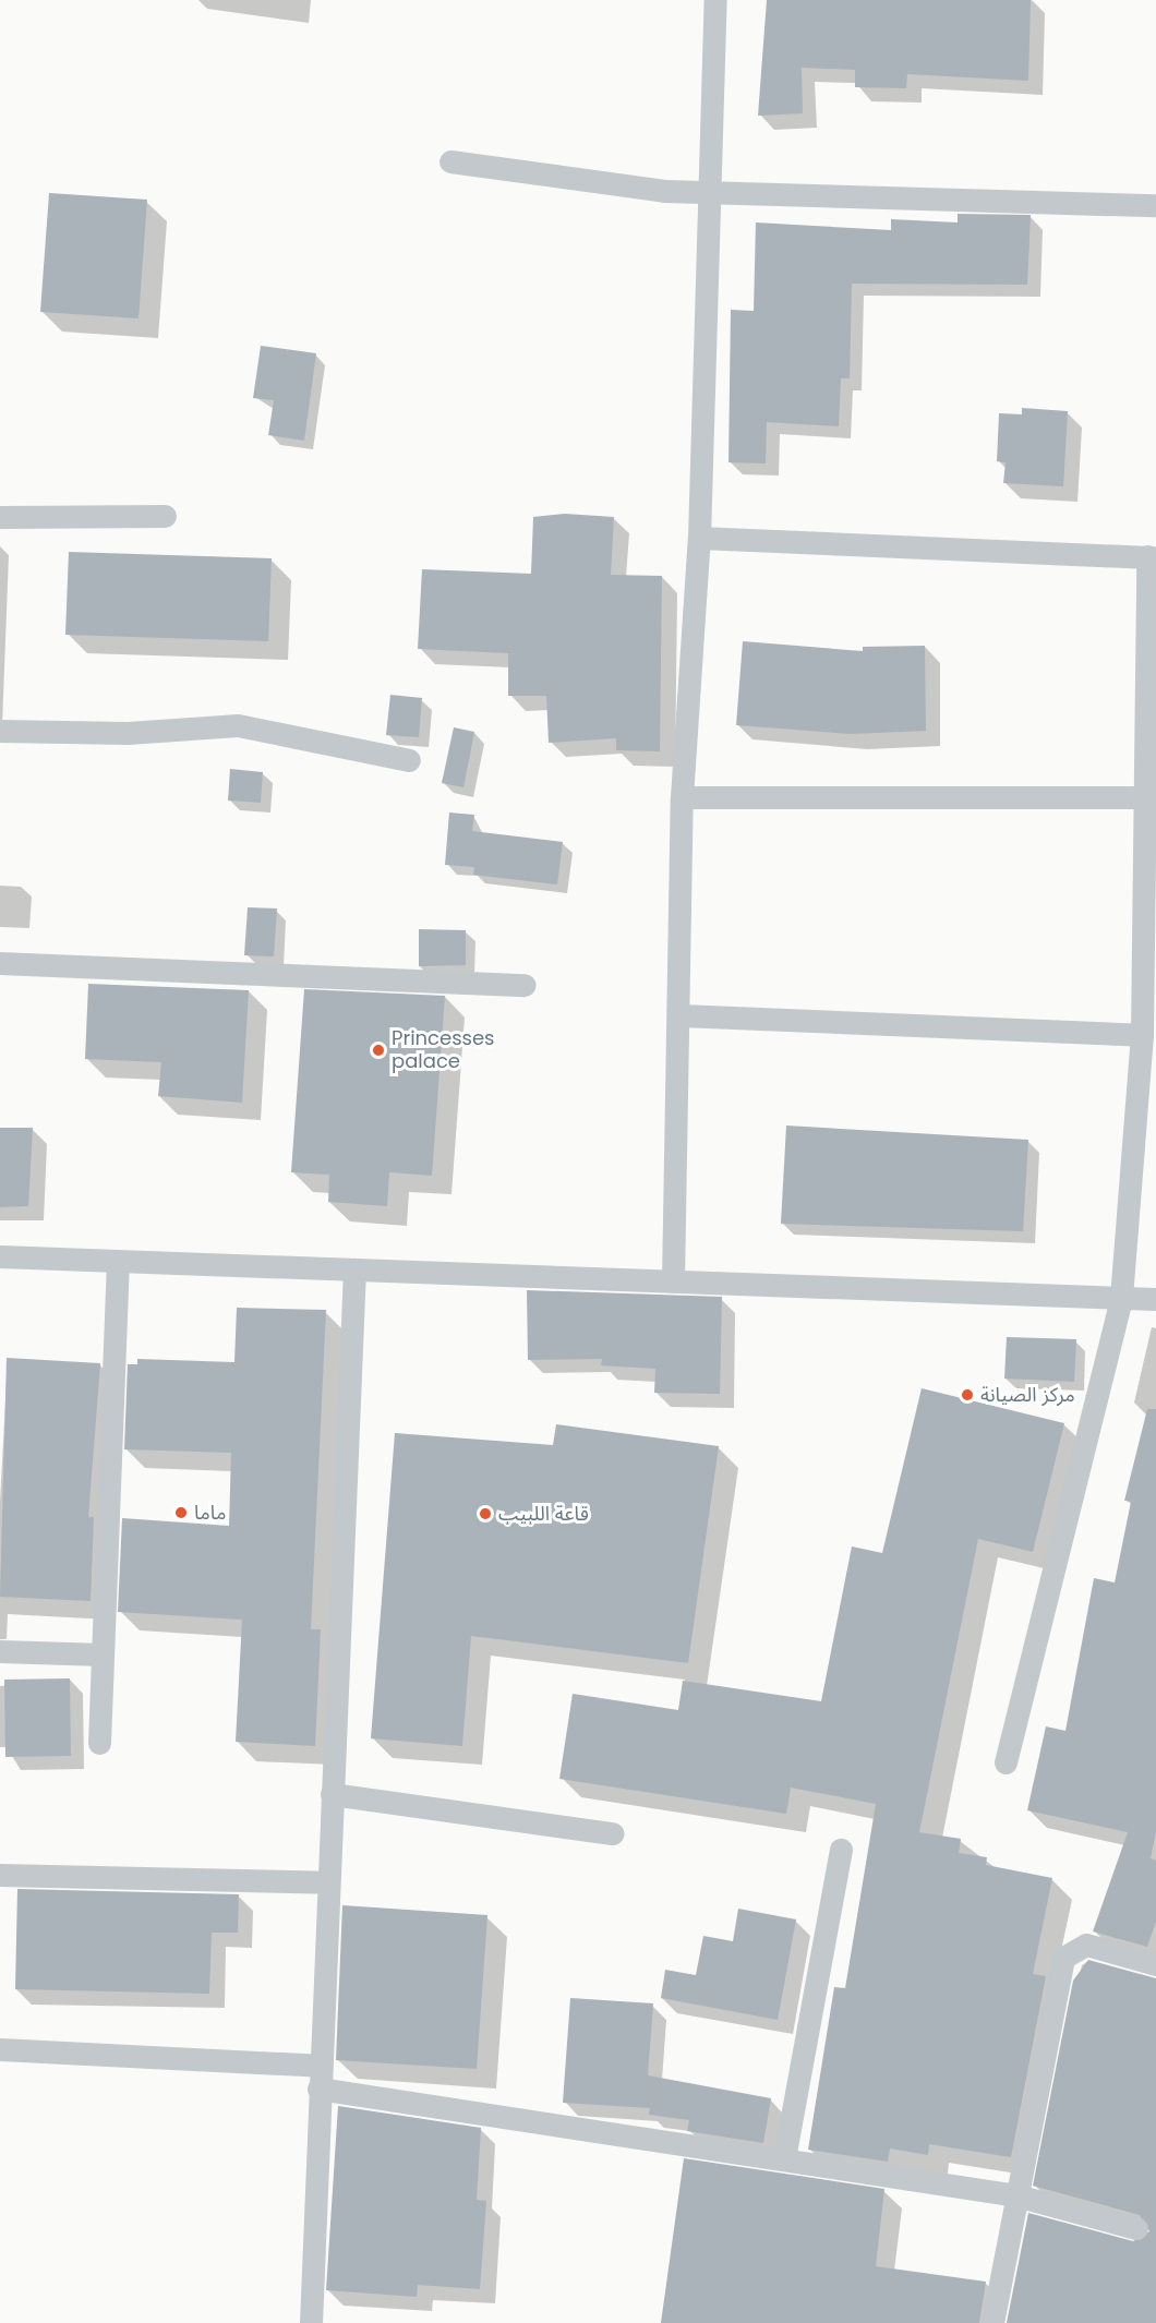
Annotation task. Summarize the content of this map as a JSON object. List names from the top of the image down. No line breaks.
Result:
{"places":["Princesses palace","مركز الصيانة","ماما","قاعة اللبيب"]}
